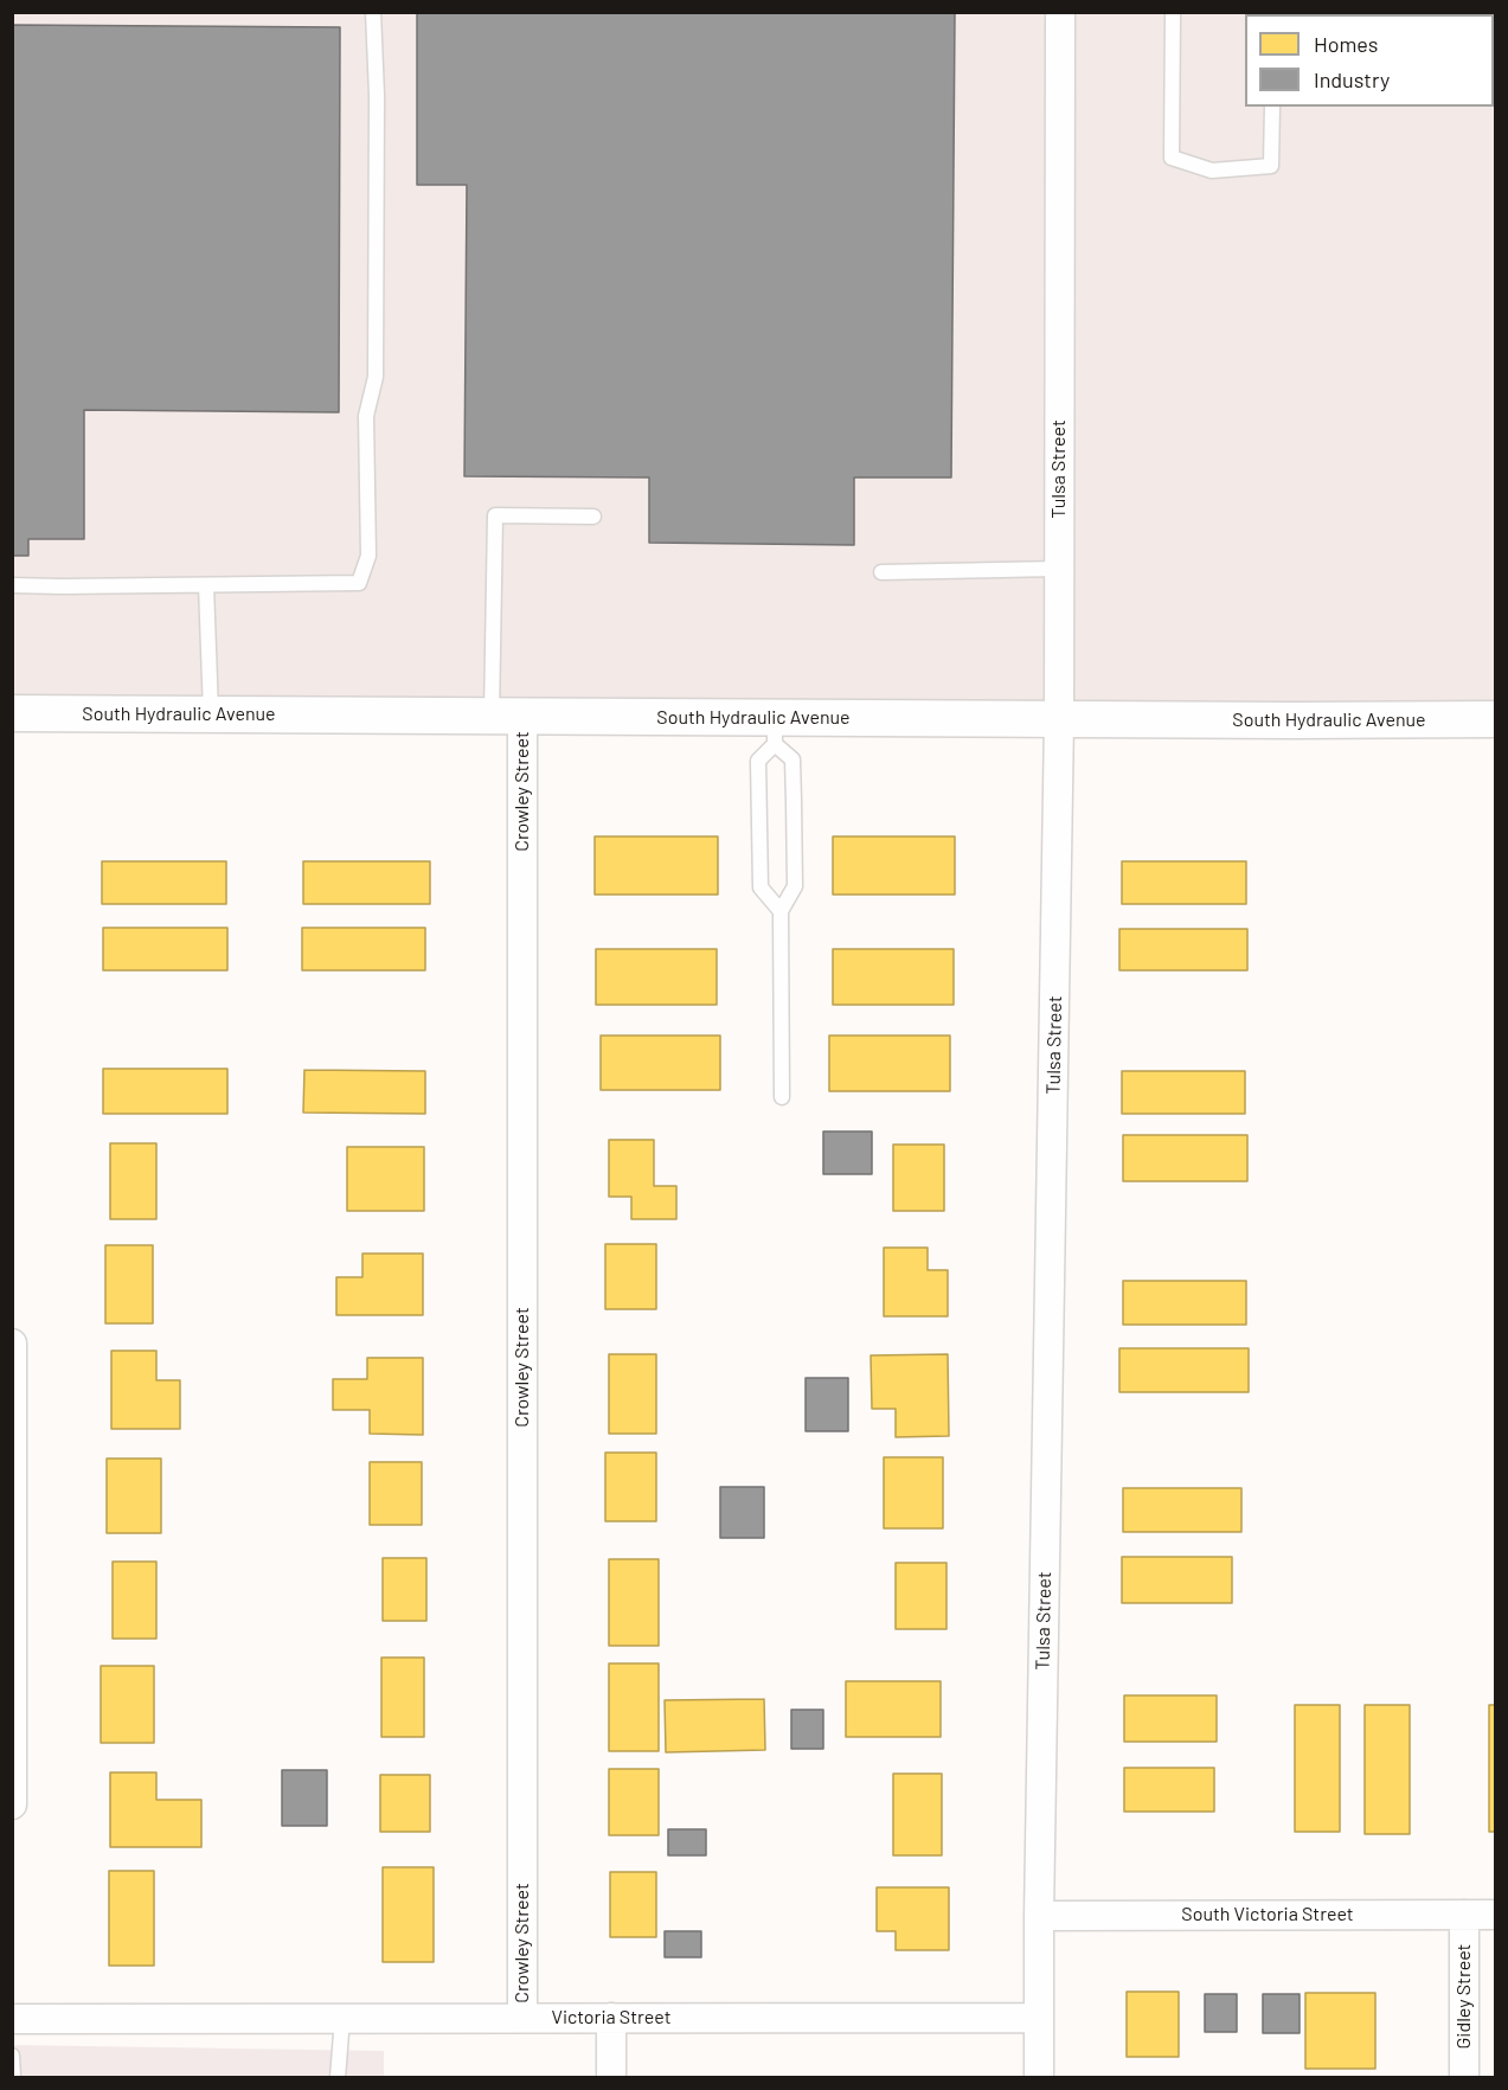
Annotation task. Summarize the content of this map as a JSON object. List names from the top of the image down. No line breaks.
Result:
{"streets":{"street":["Tulsa Street","South Hydraulic Avenue","Crowley Street","South Victoria Street","Gidley Street","Victoria Street"]},"crossings":[["Tulsa Street","South Hydraulic Avenue"],["Tulsa Street","South Victoria Street"],["Tulsa Street","Victoria Street"],["South Hydraulic Avenue","Crowley Street"],["Crowley Street","Victoria Street"],["South Victoria Street","Gidley Street"]],"legend":["Homes","Industry"]}
